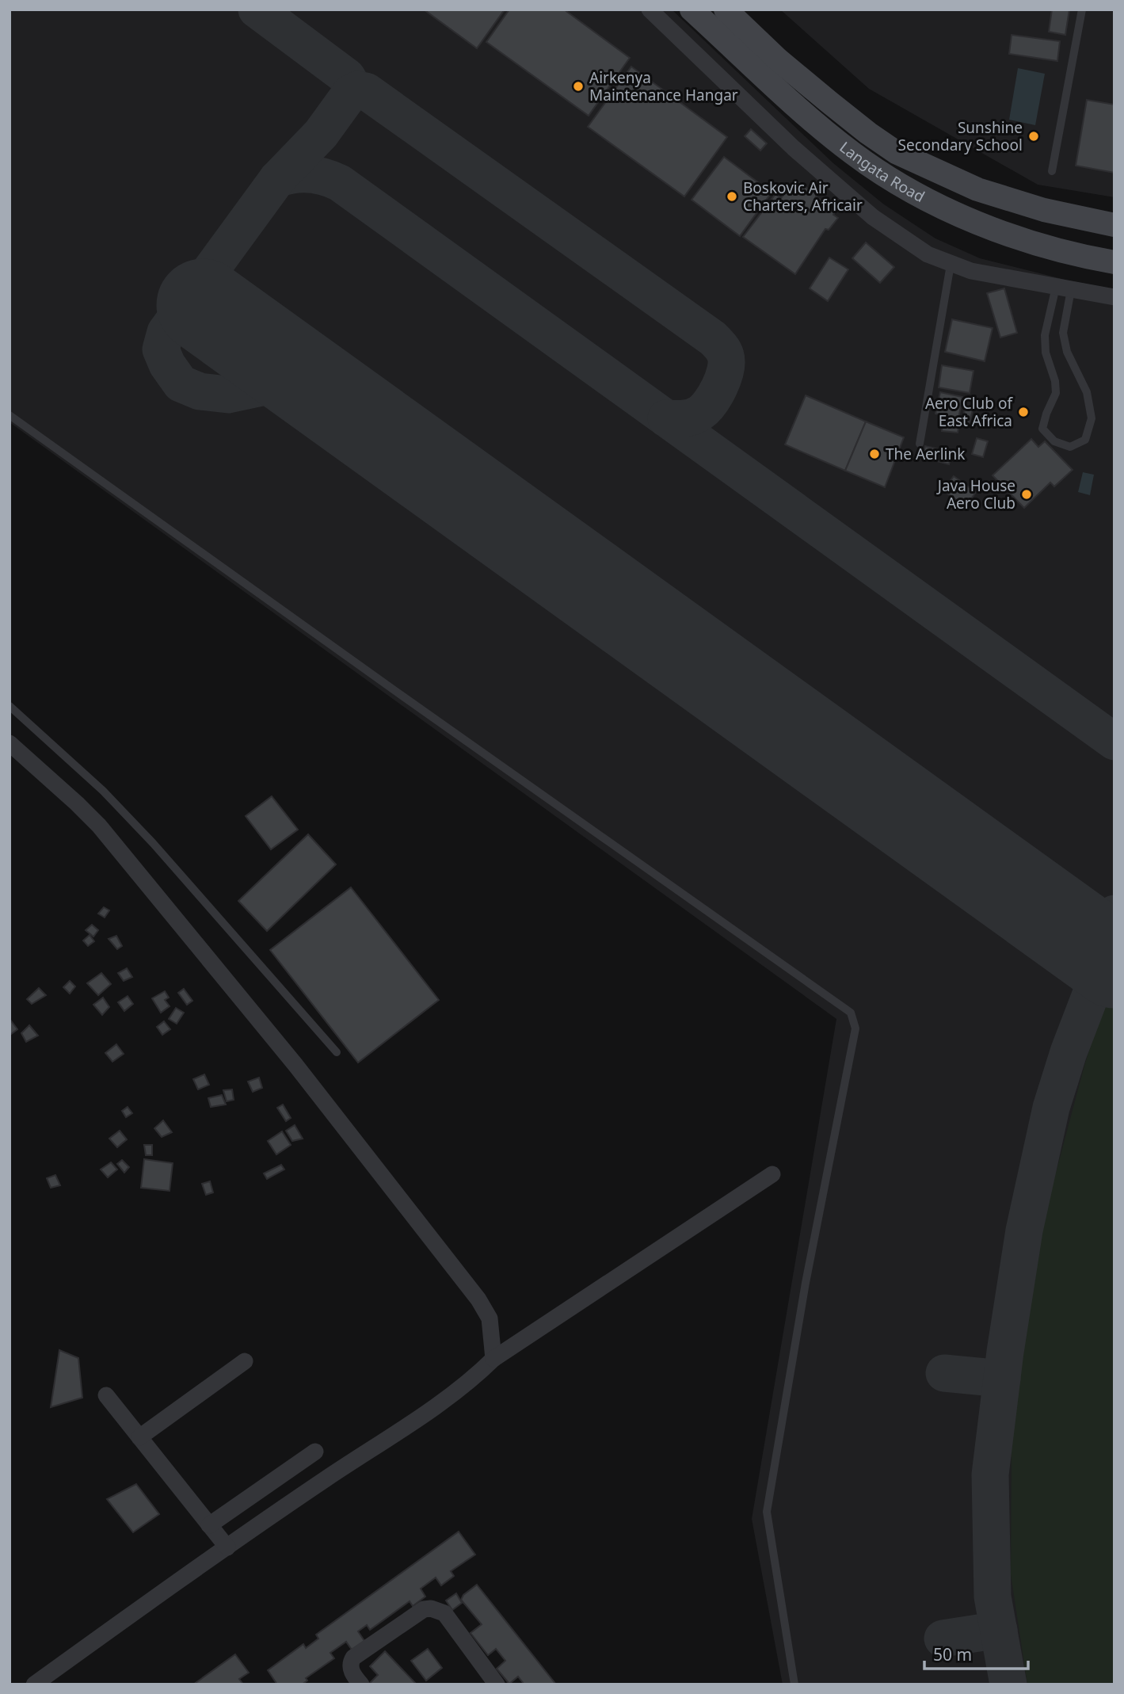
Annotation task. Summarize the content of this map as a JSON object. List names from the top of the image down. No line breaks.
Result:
{"streets":{"main road":["Langata Road"]},"places":["Airkenya Maintenance Hangar","Sunshine Secondary School","Boskovic Air Charters, Africair","Aero Club of East Africa","The Aerlink","Java House Aero Club"],"scale_bar":"50 m"}
